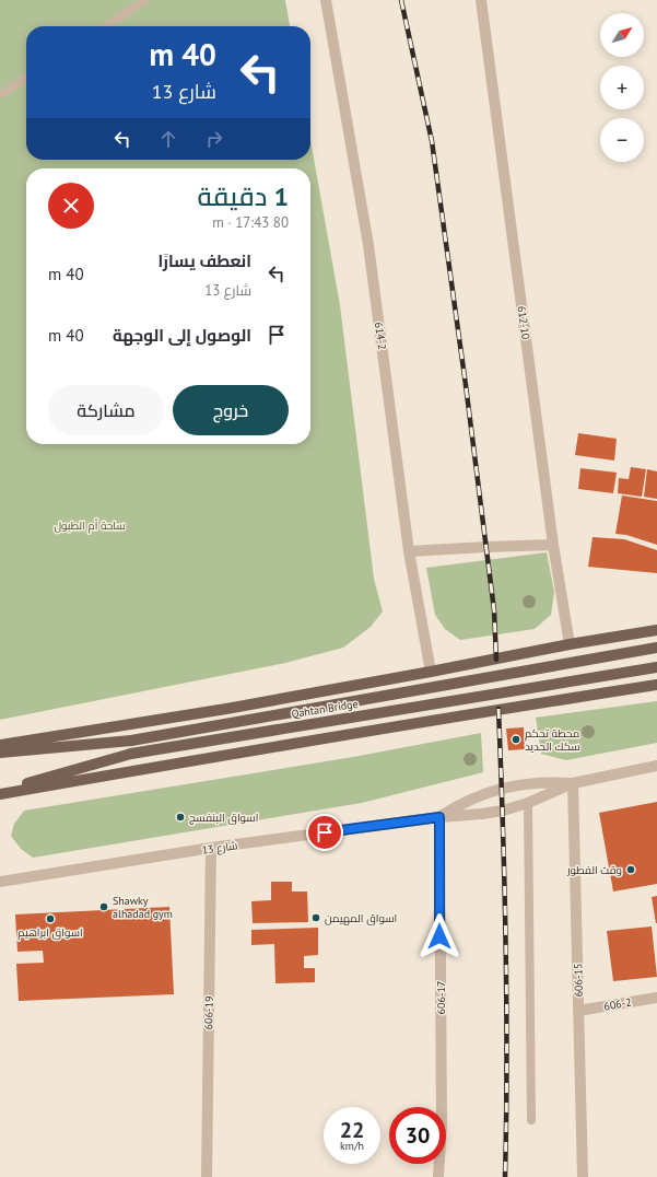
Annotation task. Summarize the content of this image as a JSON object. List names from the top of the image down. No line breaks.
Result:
{"streets":{"main road":["Qahtan Bridge"],"street":["612-10","614-2","شارع 13","606-15","606-17","606-2","606-19"]},"crossings":[["شارع 13","606-15"],["شارع 13","606-17"],["شارع 13","606-19"],["606-15","606-2"]],"parks":["ساحة أم الطبول"],"places":["محطة تحكم سكك الحديد","اسواق البنفسج","وقت الفطور","Shawky alhadad gym","اسواق المهيمن","اسواق ابراهيم"],"north":"top right","page":{"map_buttons":["+","−"],"turn":["40 m","شارع 13"],"heading":["1 دقيقة","80 m · 17:43"],"list":[{"name":"انعطف يسارًا","note":"شارع 13","value":"40 m"},{"name":"الوصول إلى الوجهة","value":"40 m"}],"buttons":["خروج","مشاركة"],"speed":"22 km/h","limit":"30"}}
